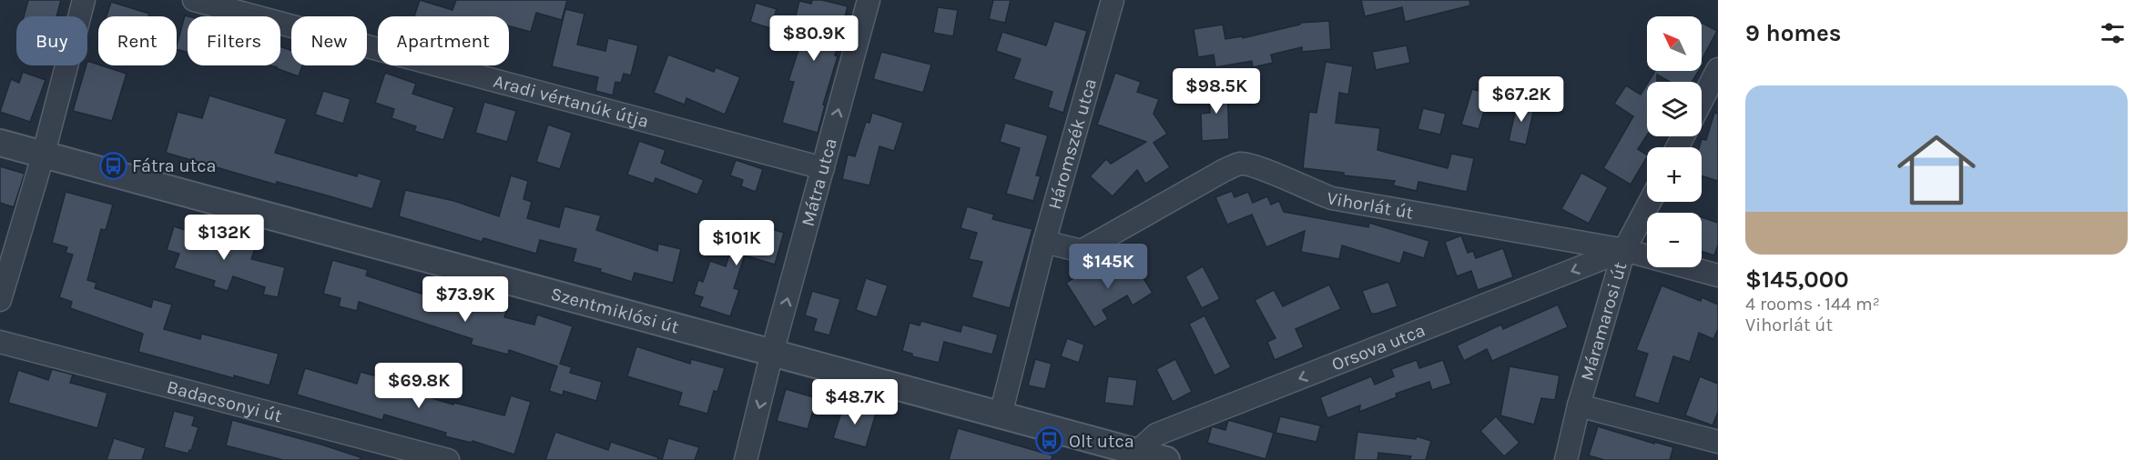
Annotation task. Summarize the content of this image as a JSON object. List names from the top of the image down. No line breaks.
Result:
{"streets":{"street":["Aradi vértanúk útja","Háromszék utca","Mátra utca","Vihorlát út","Szentmiklósi út","Máramarosi út","Orsova utca","Badacsonyi út"]},"crossings":[["Aradi vértanúk útja","Mátra utca"],["Háromszék utca","Vihorlát út"],["Háromszék utca","Szentmiklósi út"],["Mátra utca","Szentmiklósi út"],["Vihorlát út","Máramarosi út"],["Vihorlát út","Orsova utca"],["Szentmiklósi út","Orsova utca"],["Máramarosi út","Orsova utca"]],"one_way":["Orsova utca"],"places":{"bus stop":["Fátra utca","Olt utca"]},"north":"top left","page":{"heading":"9 homes","price":["$80.9K","$98.5K","$67.2K","$132K","$101K","$145K","$73.9K","$69.8K","$48.7K"],"map_buttons":["+","−"],"chip":["Buy","Rent","Filters","New","Apartment"],"list":[{"name":"$145,000","note":"4 rooms · 144 m² · Vihorlát út"}]}}
